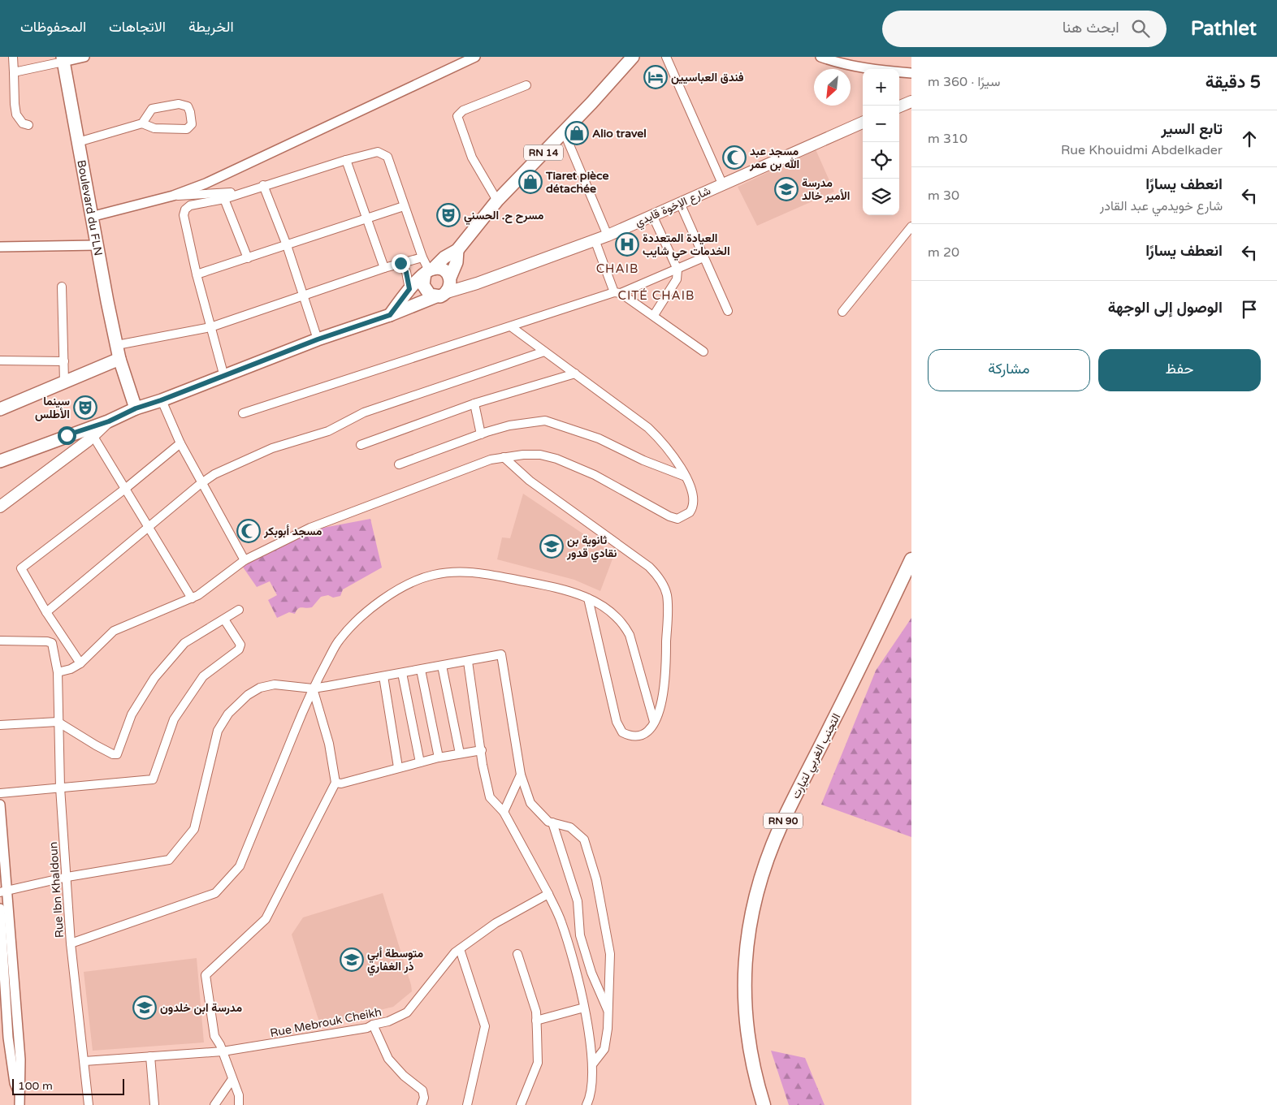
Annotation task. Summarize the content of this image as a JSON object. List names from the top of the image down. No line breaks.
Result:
{"streets":{"highway":["التجنب الغربي لتيارت","RN 90"],"main road":["RN 14","شارع الإخوة قايدي","Boulevard du FLN"],"street":["Rue Ibn Khaldoun","Rue Mebrouk Cheikh"]},"crossings":[["Rue Ibn Khaldoun","Rue Mebrouk Cheikh"]],"districts":["CHAIB","CITÉ CHAIB"],"places":{"hotel":["فندق العباسيين"],"shop":["Alio travel","Tiaret pièce détachée"],"mosque":["مسجد عبد الله بن عمر","مسجد أبوبكر"],"school or university":["مدرسة الأمير خالد","ثانوية بن نقادي قدور","متوسطة أبي ذر الغفاري","مدرسة ابن خلدون"],"theatre":["مسرح ح. الحسني","سينما الأطلس"],"hospital":["العيادة المتعددة الخدمات حي شايب"]},"scale_bar":"100 m","north":"bottom left","page":{"header":"Pathlet","search":"ابحث هنا","nav":["الخريطة","الاتجاهات","المحفوظات"],"heading":["5 دقيقة","سيرًا · 360 m"],"map_buttons":["+","−"],"list":[["تابع السير","Rue Khouidmi Abdelkader","310 m"],["انعطف يسارًا","شارع خويدمي عبد القادر","30 m"],["انعطف يسارًا","20 m"],"الوصول إلى الوجهة"],"buttons":["حفظ","مشاركة"],"scale":"100 m"}}
